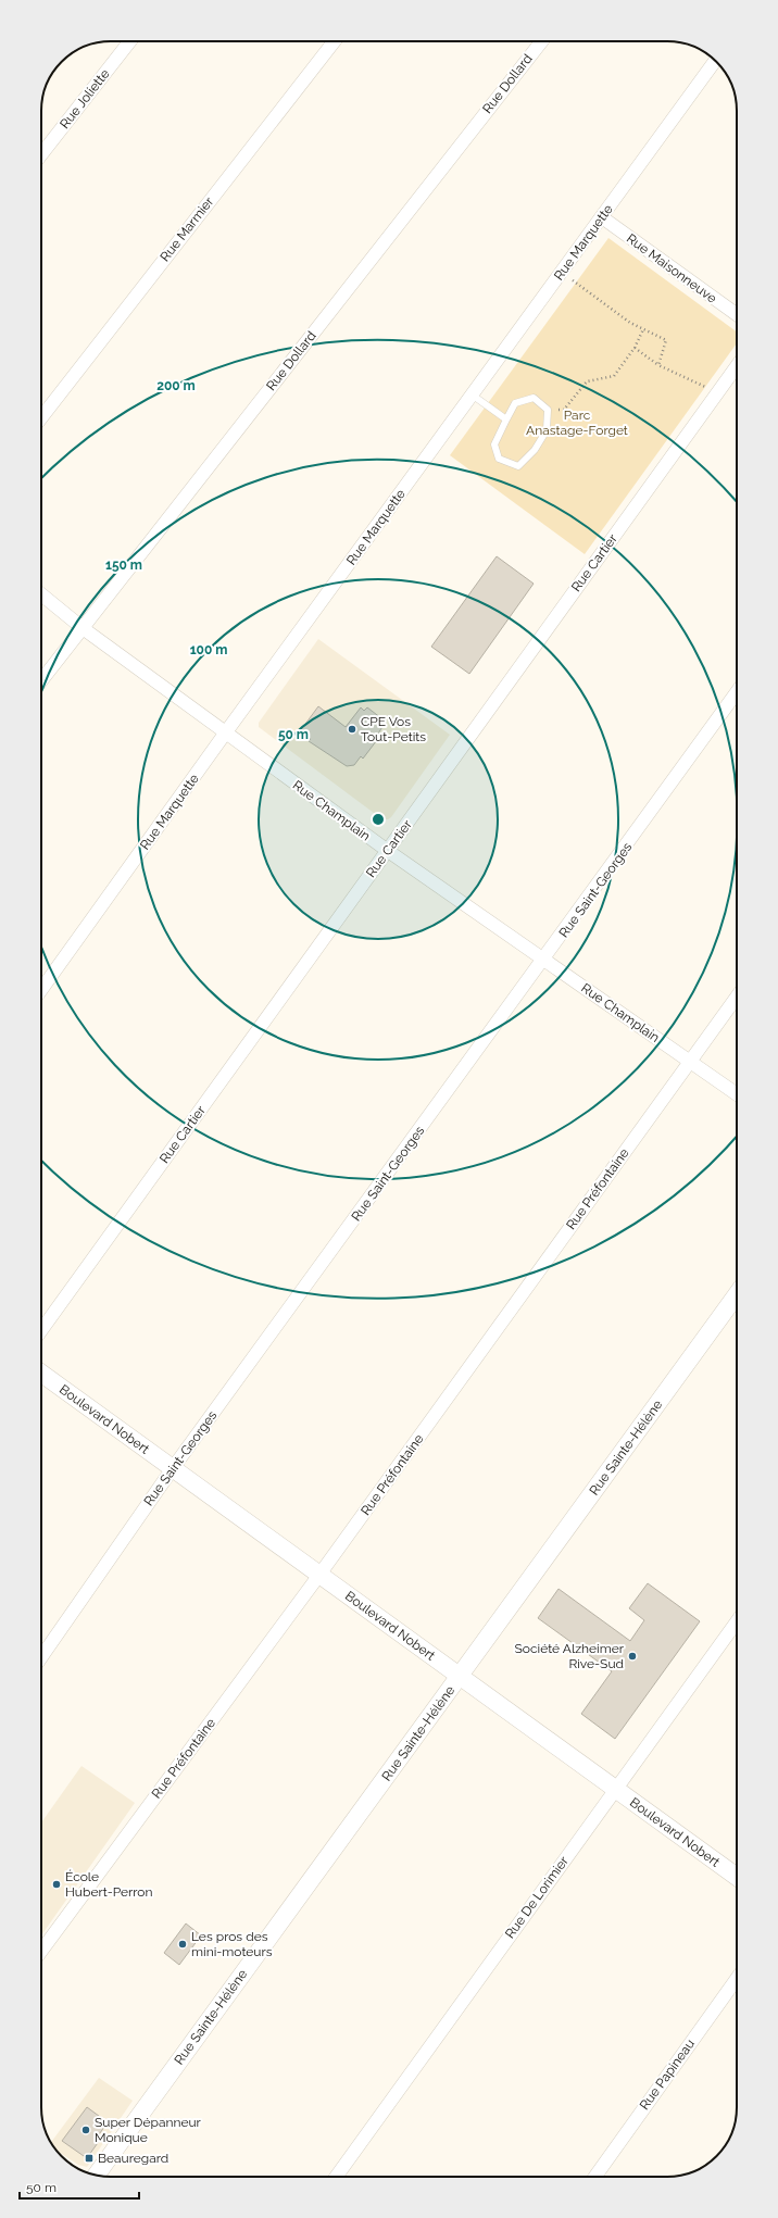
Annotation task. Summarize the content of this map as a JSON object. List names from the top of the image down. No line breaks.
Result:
{"streets":{"street":["Rue Dollard","Rue Joliette","Rue Marmier","Rue Marquette","Rue Maisonneuve","Rue Cartier","Rue Champlain","Rue Saint-Georges","Rue Préfontaine","Boulevard Nobert","Rue Sainte-Hélène","Rue De Lorimier","Rue Papineau"]},"crossings":[["Rue Dollard","Rue Champlain"],["Rue Marquette","Rue Maisonneuve"],["Rue Marquette","Rue Champlain"],["Rue Cartier","Rue Champlain"],["Rue Champlain","Rue Saint-Georges"],["Rue Champlain","Rue Préfontaine"],["Rue Saint-Georges","Boulevard Nobert"],["Rue Préfontaine","Boulevard Nobert"],["Boulevard Nobert","Rue Sainte-Hélène"],["Boulevard Nobert","Rue De Lorimier"]],"parks":["Parc Anastage-Forget"],"places":{"other":["CPE Vos Tout-Petits","Société Alzheimer Rive-Sud","École Hubert-Perron","Les pros des mini-moteurs","Super Dépanneur Monique"],"transit":["Beauregard"]},"scale_bar":"50 m","rings":["200 m","150 m","100 m","50 m"]}
